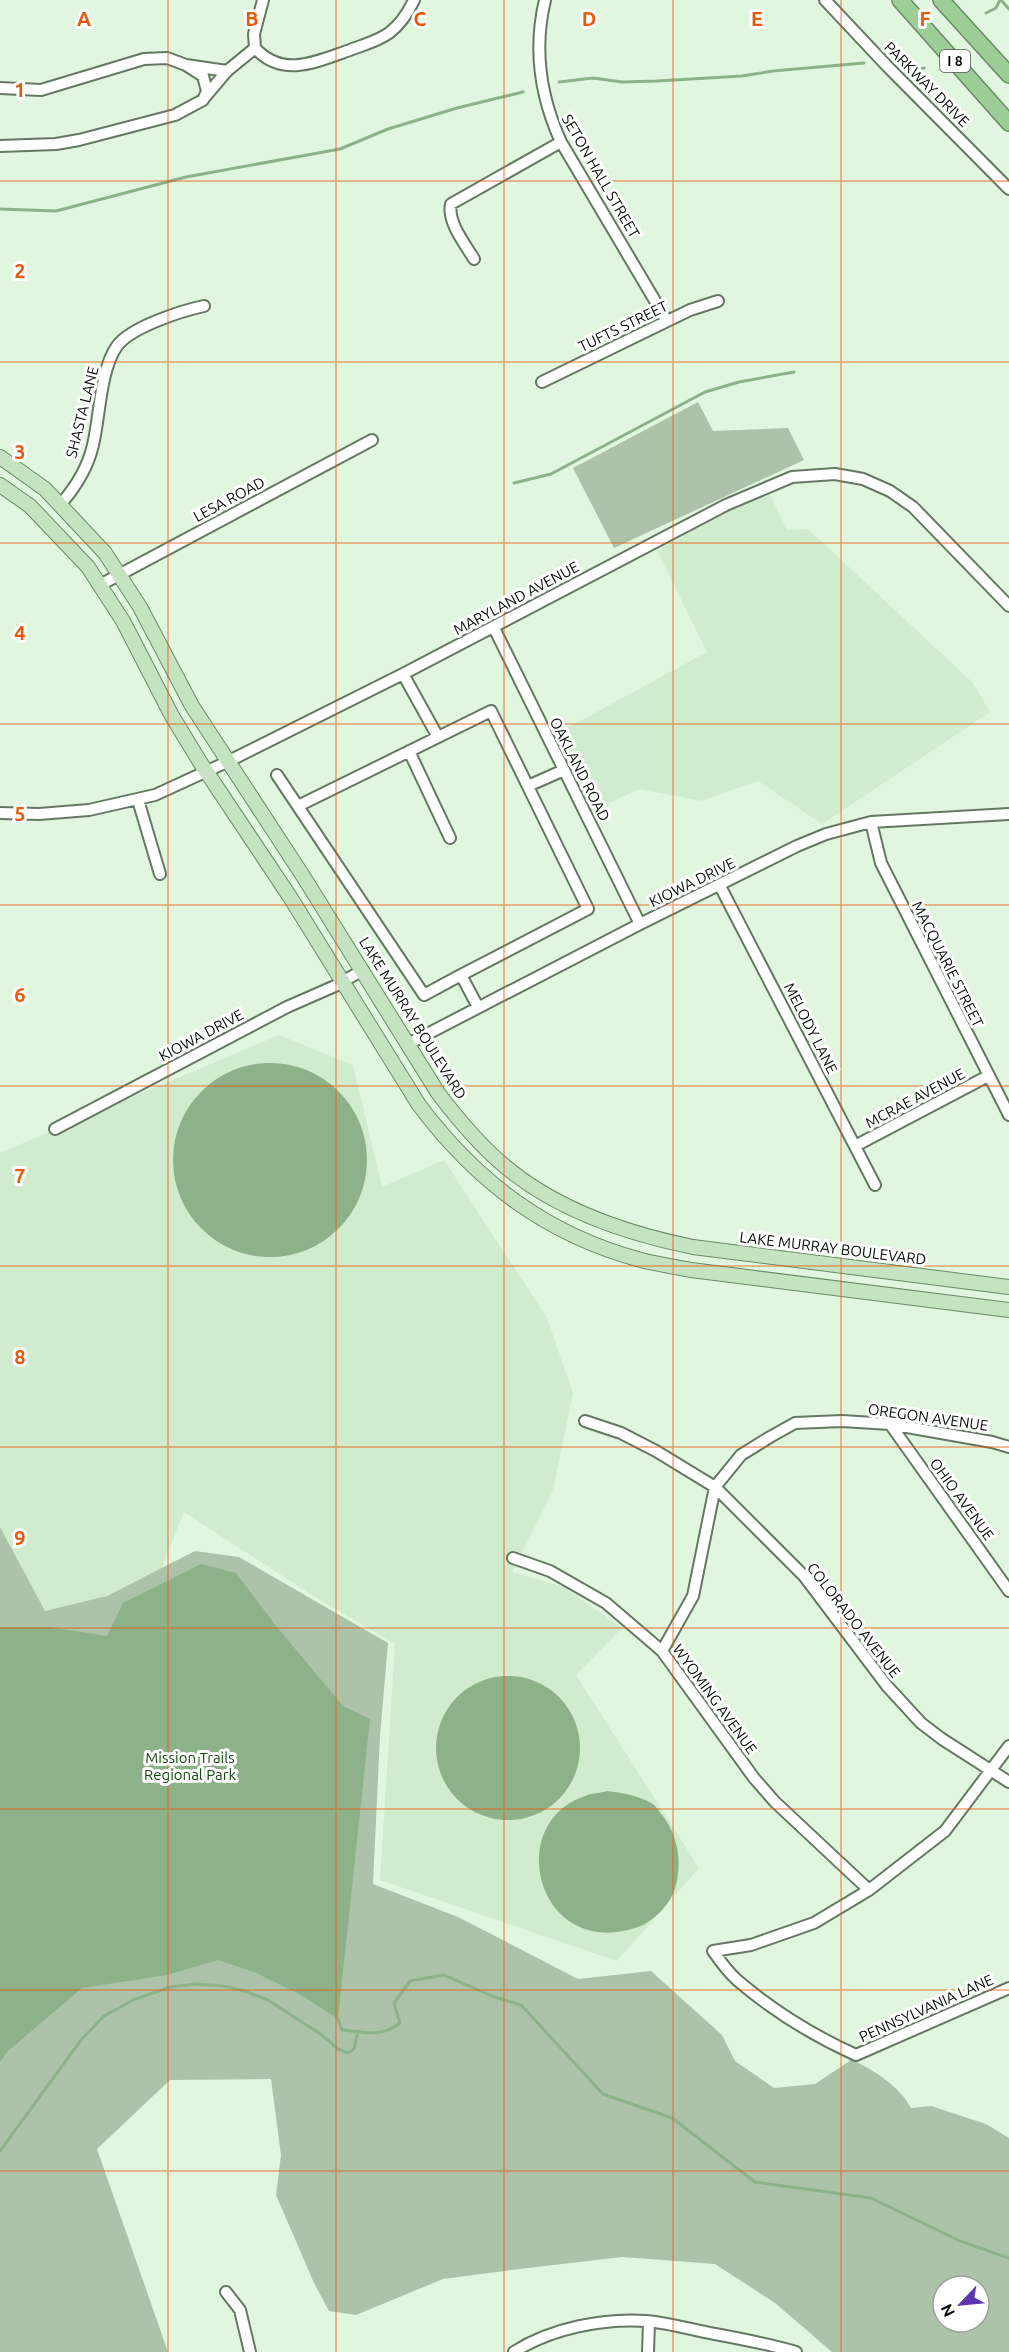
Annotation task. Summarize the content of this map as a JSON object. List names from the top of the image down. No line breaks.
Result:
{"streets":{"highway":["I 8"],"main road":["LAKE MURRAY BOULEVARD"],"street":["PARKWAY DRIVE","SETON HALL STREET","TUFTS STREET","SHASTA LANE","LESA ROAD","MARYLAND AVENUE","OAKLAND ROAD","KIOWA DRIVE","MACQUARIE STREET","MELODY LANE","MCRAE AVENUE","OREGON AVENUE","OHIO AVENUE","COLORADO AVENUE","WYOMING AVENUE","PENNSYLVANIA LANE"]},"crossings":[["SETON HALL STREET","TUFTS STREET"],["SHASTA LANE","LAKE MURRAY BOULEVARD"],["LESA ROAD","LAKE MURRAY BOULEVARD"],["MARYLAND AVENUE","OAKLAND ROAD"],["MARYLAND AVENUE","LAKE MURRAY BOULEVARD"],["OAKLAND ROAD","KIOWA DRIVE"],["KIOWA DRIVE","MACQUARIE STREET"],["KIOWA DRIVE","LAKE MURRAY BOULEVARD"],["KIOWA DRIVE","MELODY LANE"],["MACQUARIE STREET","MCRAE AVENUE"],["MELODY LANE","MCRAE AVENUE"],["OREGON AVENUE","OHIO AVENUE"],["OREGON AVENUE","COLORADO AVENUE"],["OREGON AVENUE","WYOMING AVENUE"],["WYOMING AVENUE","PENNSYLVANIA LANE"]],"parks":["Mission Trails Regional Park"],"north":"bottom left","grid":{"columns":["A","B","C","D","E","F"],"rows":["1","2","3","4","5","6","7","8","9"]}}
